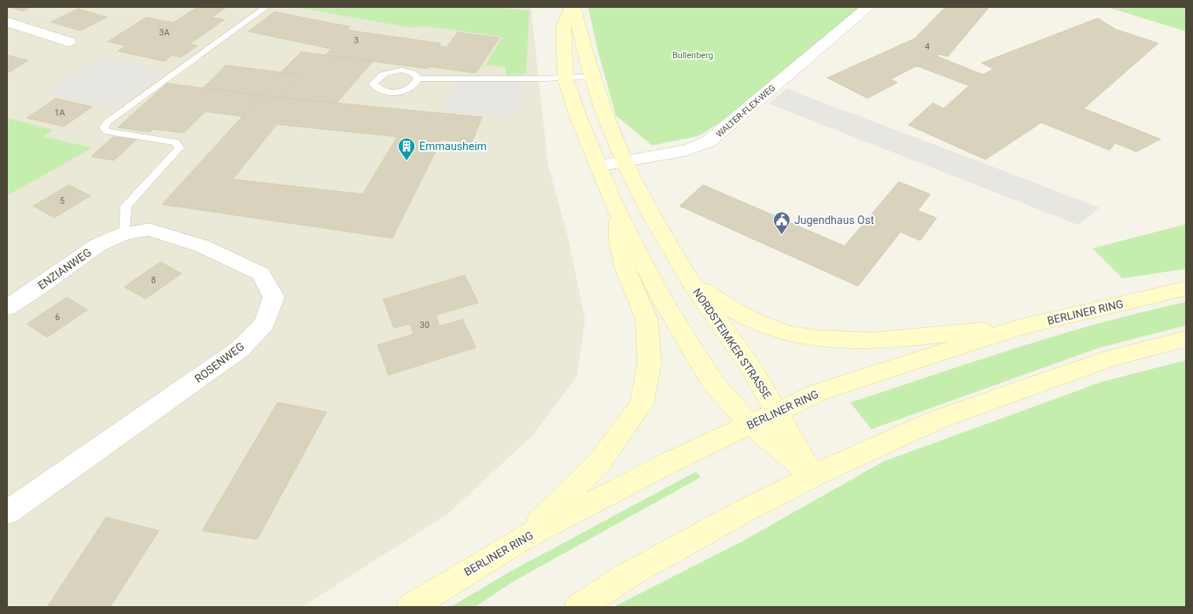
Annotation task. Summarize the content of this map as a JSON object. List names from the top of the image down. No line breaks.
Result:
{"streets":{"street":["WALTER-FLEX-WEG","ENZIANWEG","BERLINER RING","NORDSTEIMKER STRASSE","ROSENWEG"]},"crossings":[["WALTER-FLEX-WEG","NORDSTEIMKER STRASSE"],["ENZIANWEG","ROSENWEG"],["BERLINER RING","NORDSTEIMKER STRASSE"]],"parks":["Bullenberg"],"places":{"building":["Emmausheim"],"public building":["Jugendhaus Ost"]},"house_numbers":["3A","3","4","1A","5","8","6","30"]}
